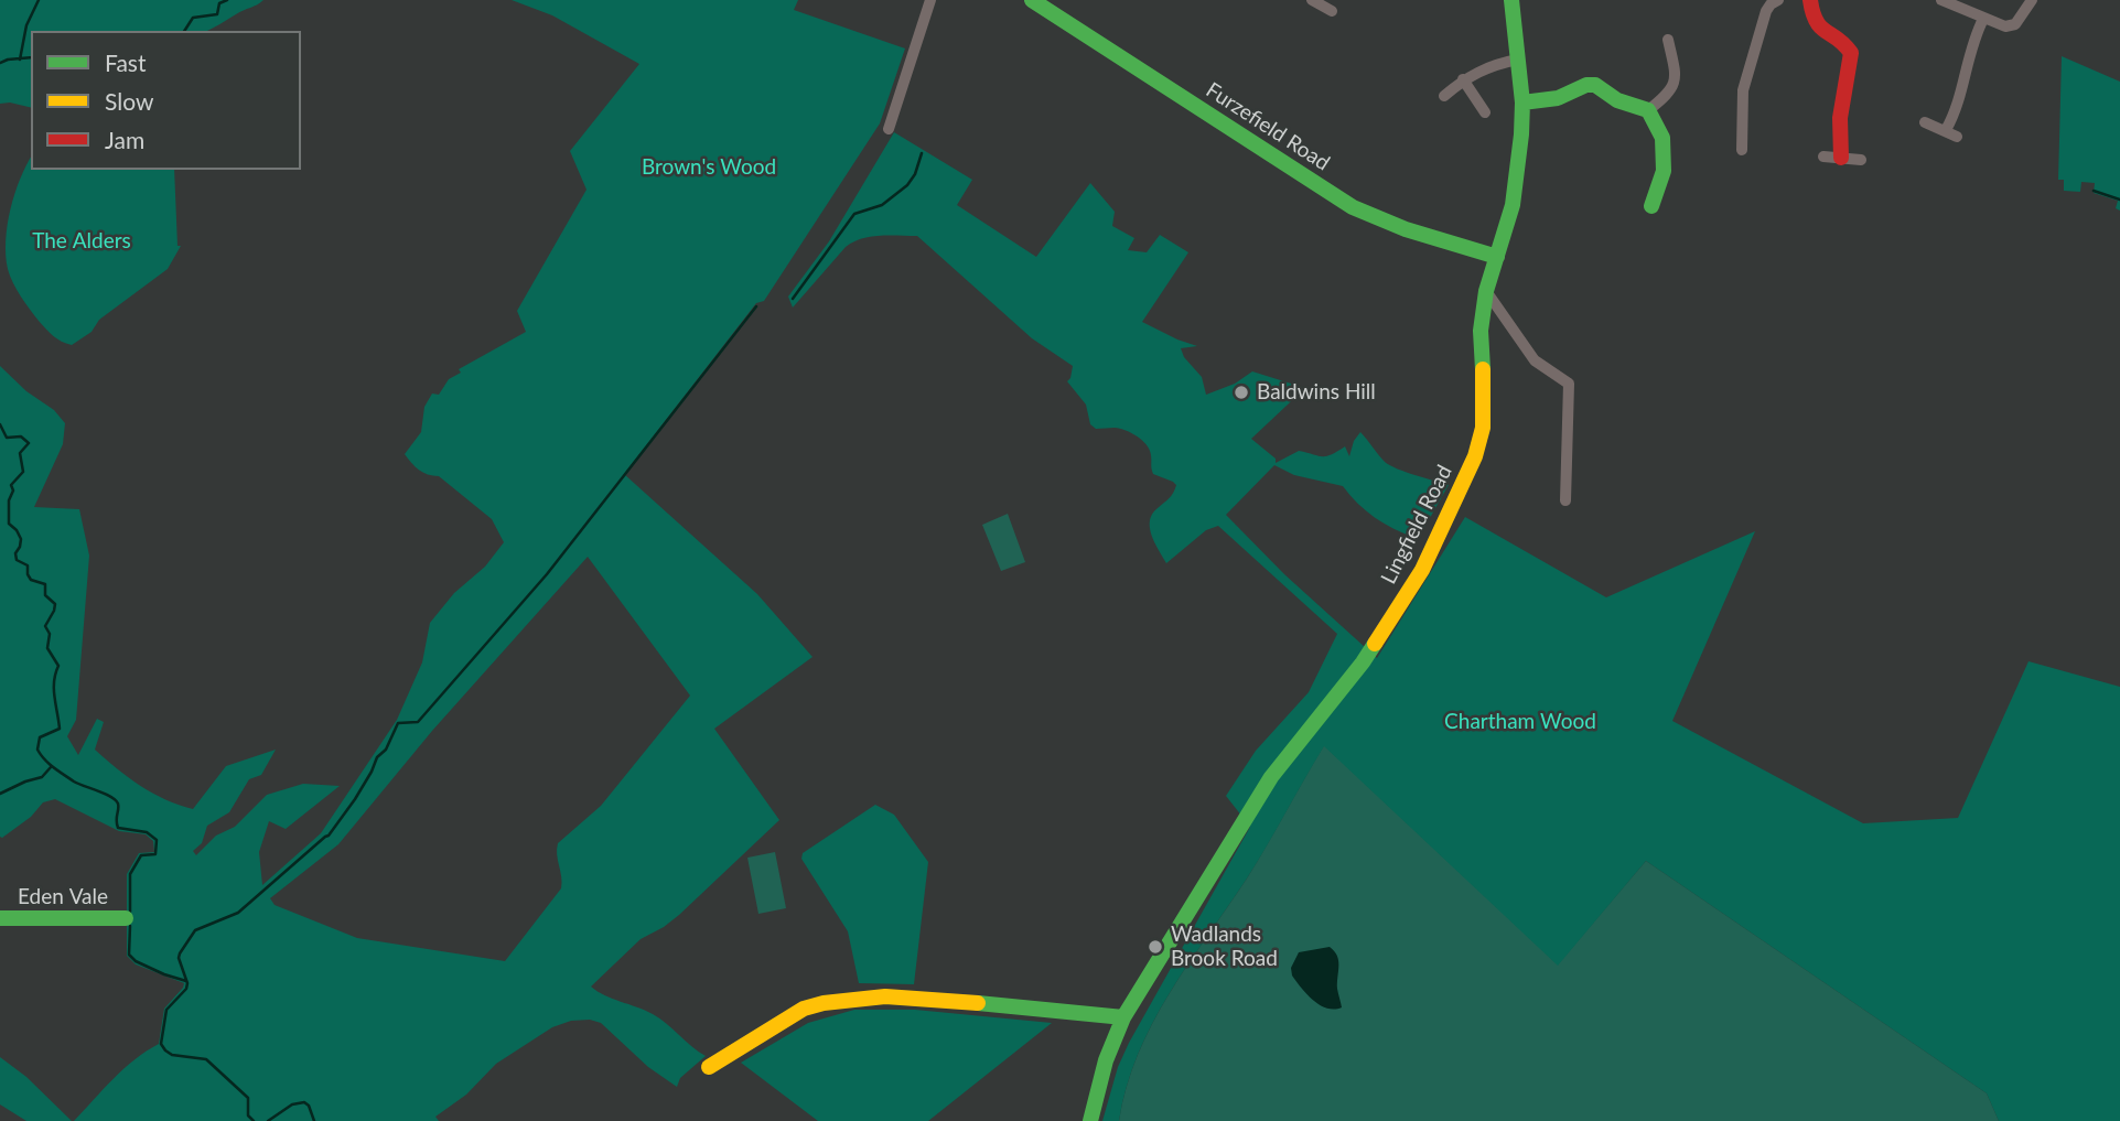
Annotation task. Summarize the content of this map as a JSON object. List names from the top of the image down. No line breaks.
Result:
{"streets":{"street":["Furzefield Road","Lingfield Road","Eden Vale"]},"crossings":[["Furzefield Road","Lingfield Road"]],"parks":["Brown's Wood","The Alders","Chartham Wood"],"places":["Baldwins Hill","Wadlands Brook Road"],"legend":["Fast","Slow","Jam"]}
